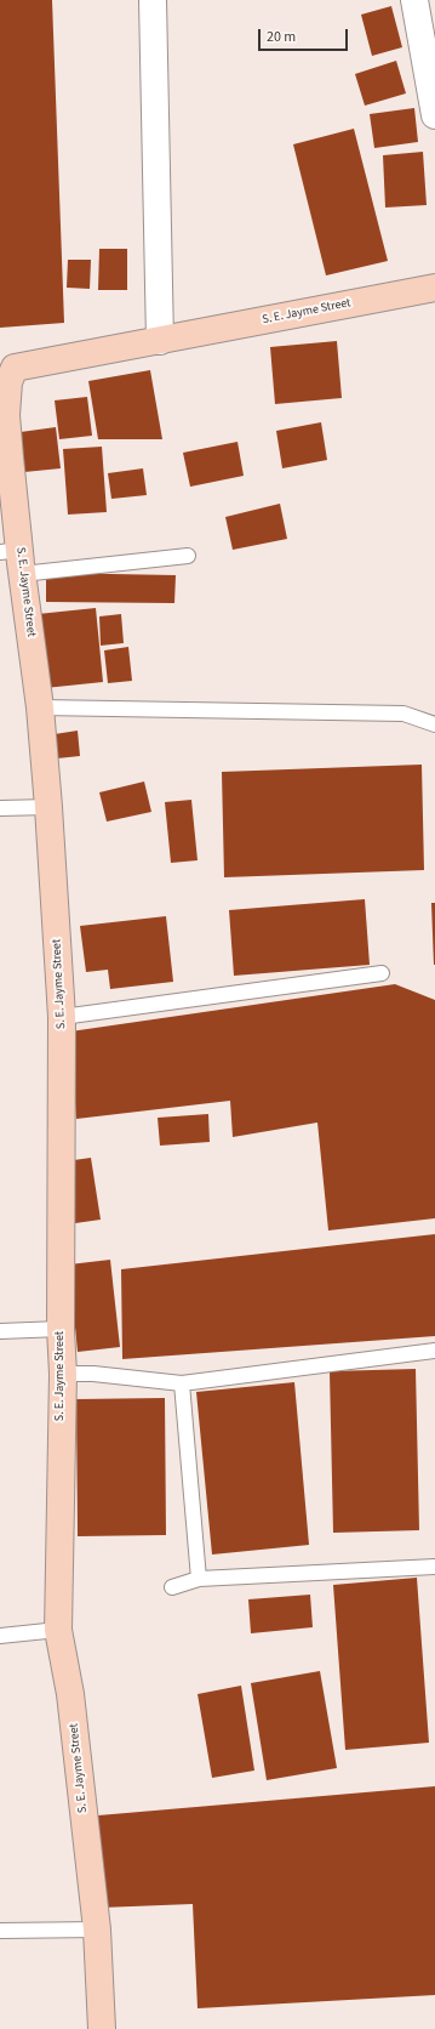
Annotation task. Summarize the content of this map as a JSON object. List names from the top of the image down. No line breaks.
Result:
{"streets":{"street":["S. E. Jayme Street"]},"scale_bar":"20 m"}
